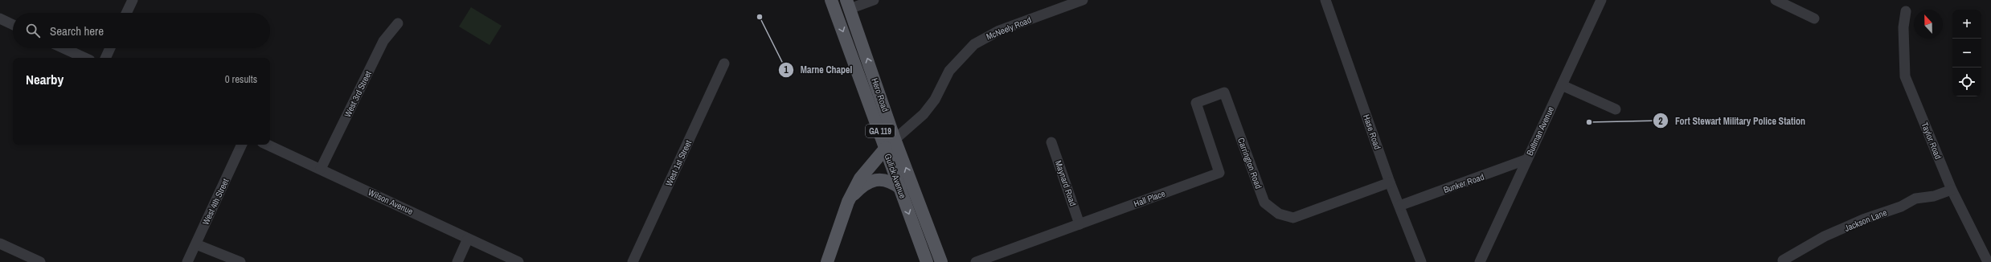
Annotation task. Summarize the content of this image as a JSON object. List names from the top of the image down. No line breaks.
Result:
{"streets":{"main road":["Hero Road","GA 119","Gulick Avenue"],"street":["McNeely Road","West 3rd Street","Bultman Avenue","Hase Road","Taylor Road","West 1st Street","Carrington Road","Maynard Road","Bunker Road","Hall Place","West 4th Street","Wilson Avenue","Jackson Lane"]},"crossings":[["McNeely Road","Hero Road"],["McNeely Road","Gulick Avenue"],["West 3rd Street","Wilson Avenue"],["Bultman Avenue","Bunker Road"],["Hase Road","Carrington Road"],["Hase Road","Bunker Road"],["Taylor Road","Jackson Lane"],["Carrington Road","Hall Place"],["Maynard Road","Hall Place"]],"one_way":["Hero Road","Gulick Avenue"],"places":["Marne Chapel","Fort Stewart Military Police Station"],"north":"top","page":{"map_buttons":["+","−"],"search":"Search here","heading":["Nearby","0 results"]}}
